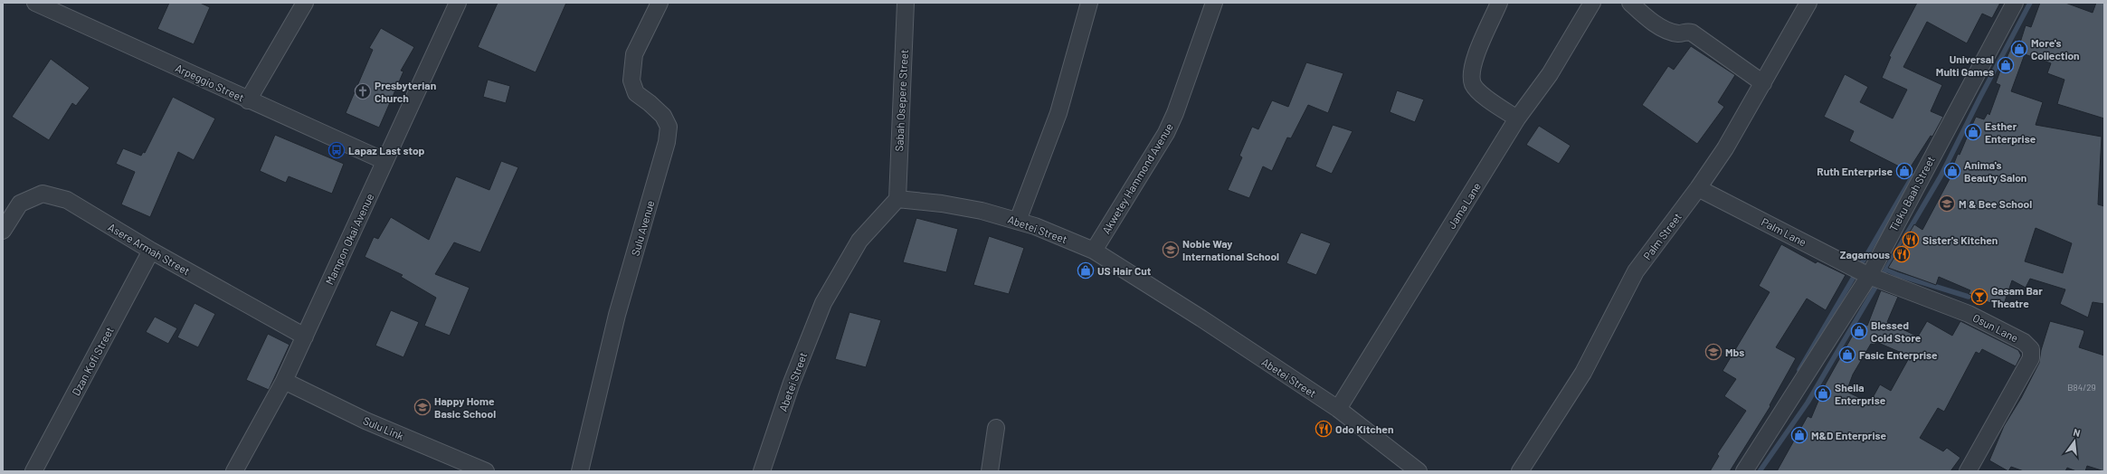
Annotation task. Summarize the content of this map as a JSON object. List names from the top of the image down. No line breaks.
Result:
{"streets":{"street":["Arpeggio Street","Sabah Osepere Street","Akwetey Hammond Avenue","Tieku Baah Street","Jama Lane","Sulu Avenue","Abetei Street","Palm Lane","Palm Street","Mampon Okai Avenue","Asere Armah Street","Osun Lane","Dzan Kofi Street","Sulu Link"]},"crossings":[["Arpeggio Street","Mampon Okai Avenue"],["Sabah Osepere Street","Abetei Street"],["Akwetey Hammond Avenue","Abetei Street"],["Tieku Baah Street","Palm Lane"],["Tieku Baah Street","Osun Lane"],["Jama Lane","Abetei Street"],["Palm Lane","Palm Street"],["Palm Lane","Osun Lane"],["Mampon Okai Avenue","Asere Armah Street"],["Mampon Okai Avenue","Sulu Link"],["Asere Armah Street","Dzan Kofi Street"]],"places":{"shop":["More's Collection","Universal Multi Games","Esther Enterprise","Ruth Enterprise","Anima's Beauty Salon","US Hair Cut","Blessed Cold Store","Fasic Enterprise","Sheila Enterprise","M&D Enterprise"],"church":["Presbyterian Church"],"bus stop":["Lapaz Last stop"],"school or university":["M & Bee School","Noble Way International School","Mbs","Happy Home Basic School"],"restaurant":["Sister's Kitchen","Zagamous","Odo Kitchen"],"bar":["Gasam Bar Theatre"]},"house_numbers":["B84/29"],"north":"top"}
